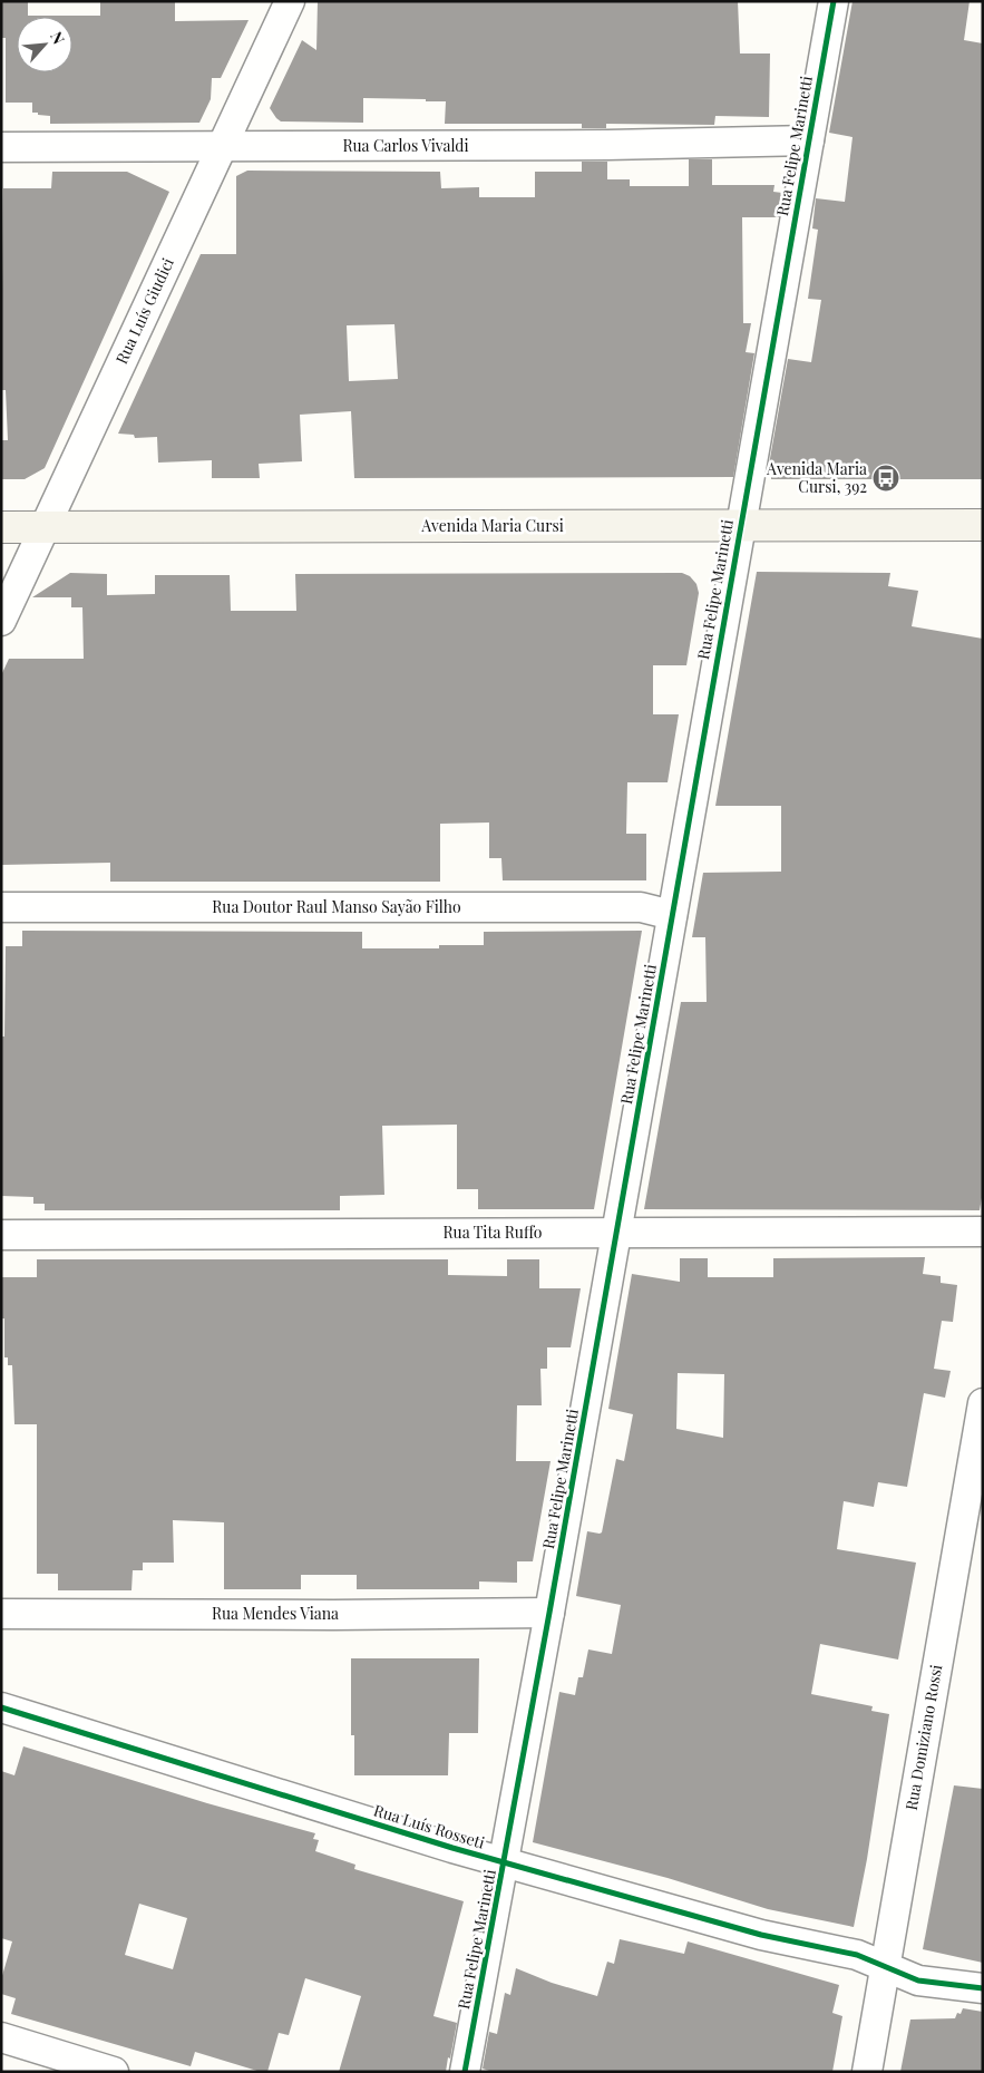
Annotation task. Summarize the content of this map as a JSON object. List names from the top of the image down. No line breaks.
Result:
{"streets":{"street":["Rua Carlos Vivaldi","Rua Felipe Marinetti","Rua Luís Giudici","Avenida Maria Cursi","Rua Doutor Raul Manso Sayão Filho","Rua Tita Ruffo","Rua Mendes Viana","Rua Domiziano Rossi","Rua Luís Rosseti"]},"crossings":[["Rua Carlos Vivaldi","Rua Felipe Marinetti"],["Rua Carlos Vivaldi","Rua Luís Giudici"],["Rua Felipe Marinetti","Avenida Maria Cursi"],["Rua Felipe Marinetti","Rua Doutor Raul Manso Sayão Filho"],["Rua Felipe Marinetti","Rua Tita Ruffo"],["Rua Felipe Marinetti","Rua Mendes Viana"],["Rua Felipe Marinetti","Rua Luís Rosseti"],["Rua Luís Giudici","Avenida Maria Cursi"],["Rua Domiziano Rossi","Rua Luís Rosseti"]],"places":{"bus stop":["Avenida Maria Cursi, 392"]},"north":"top right"}
